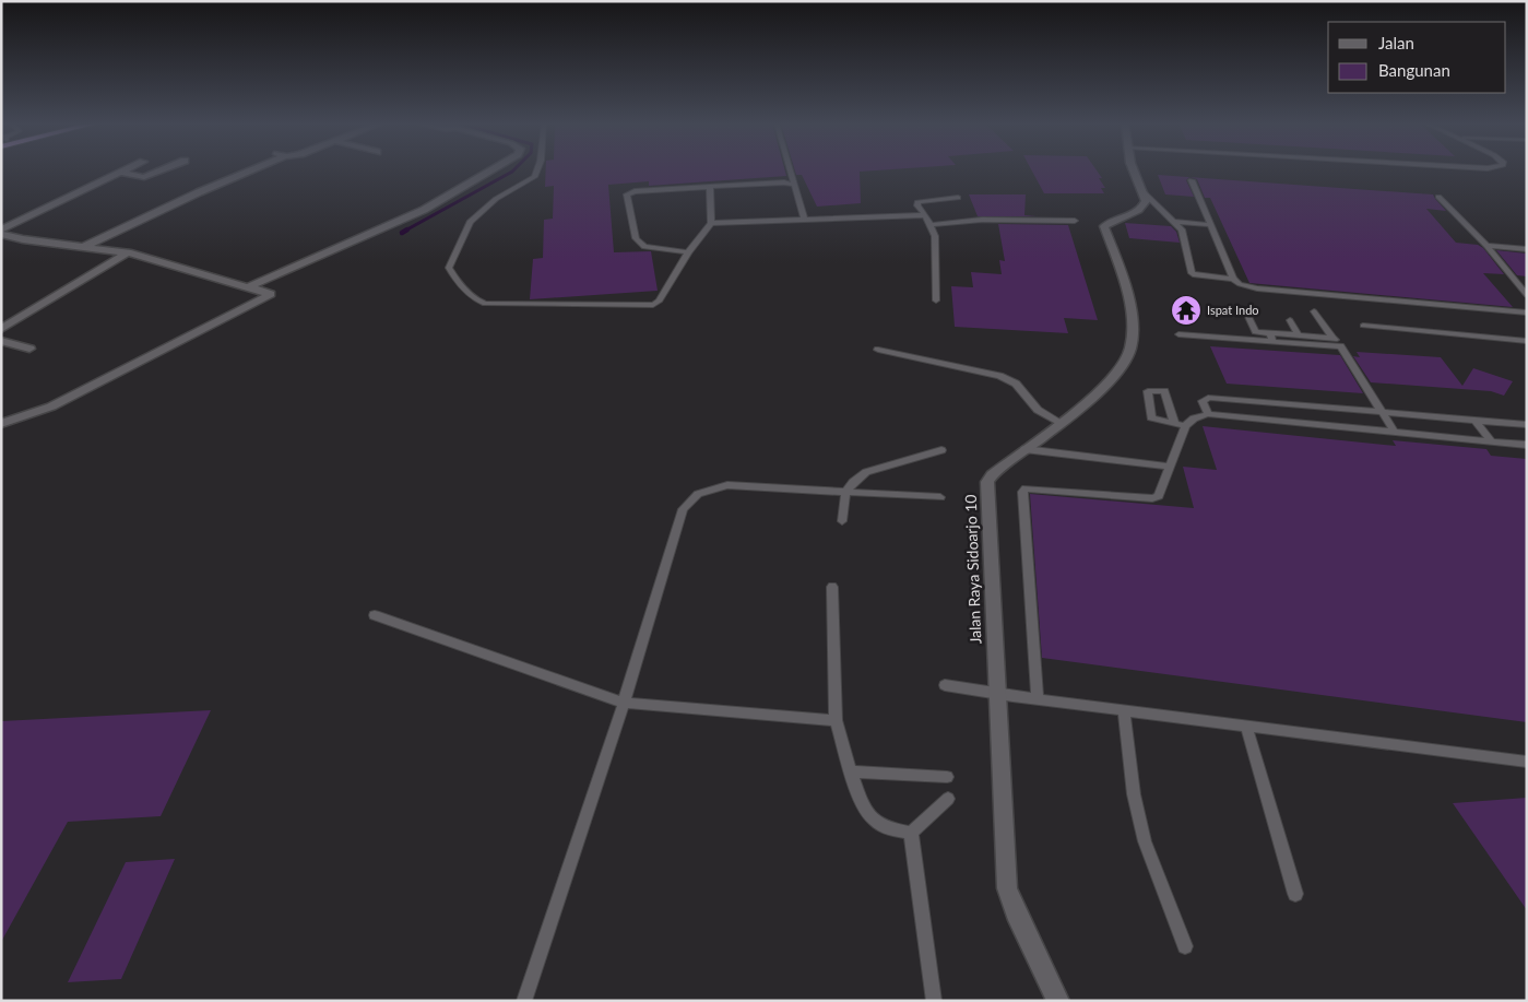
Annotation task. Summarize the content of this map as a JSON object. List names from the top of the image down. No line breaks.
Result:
{"streets":{"street":["Jalan Raya Sidoarjo 10"]},"places":{"temple":["Ispat Indo"]},"legend":["Jalan","Bangunan"]}
